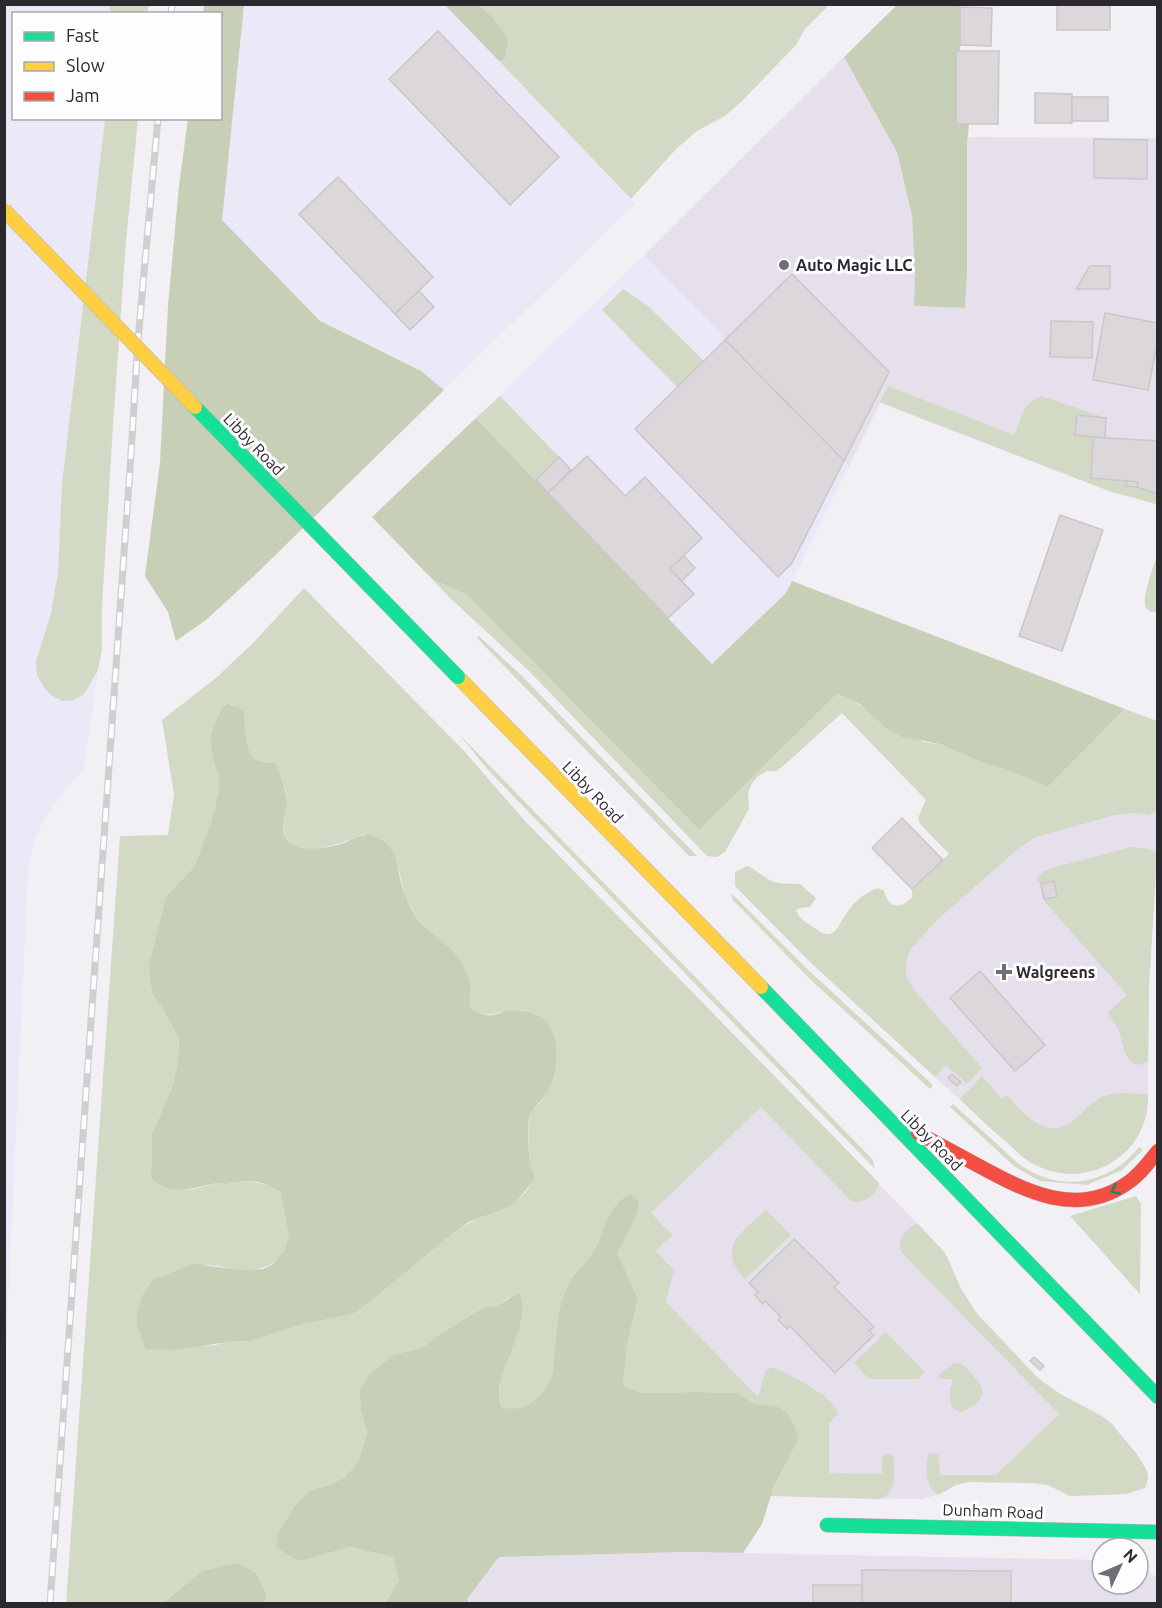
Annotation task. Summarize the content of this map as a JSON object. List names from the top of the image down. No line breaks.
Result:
{"streets":{"main road":["Libby Road","Dunham Road"]},"places":{"other":["Auto Magic LLC"],"health":["Walgreens"]},"legend":["Fast","Slow","Jam"],"north":"top right"}
